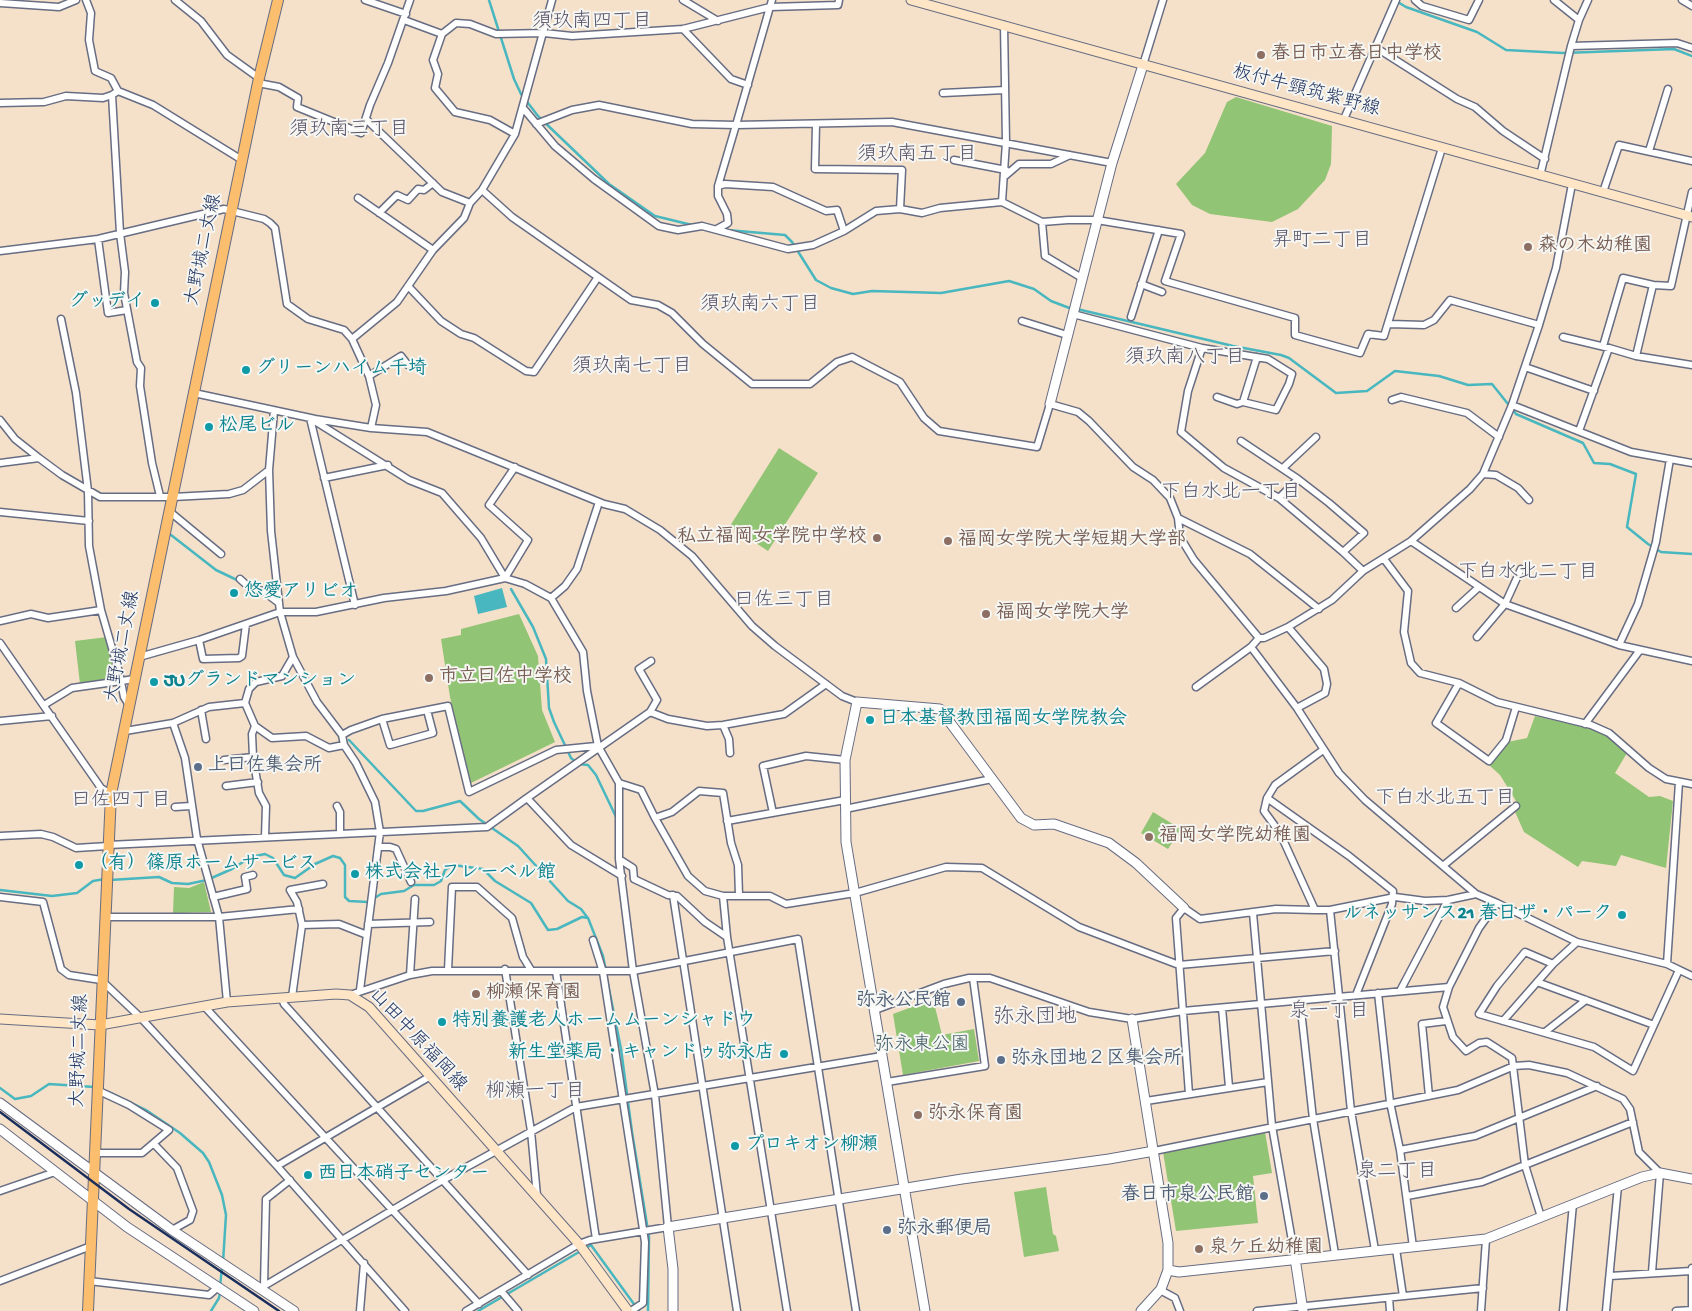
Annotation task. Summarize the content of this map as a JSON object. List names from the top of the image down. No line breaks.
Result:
{"streets":{"main road":["板付牛頸筑紫野線","大野城二丈線","山田中原福岡線"]},"crossings":[["大野城二丈線","山田中原福岡線"]],"districts":["須玖南四丁目","須玖南三丁目","須玖南五丁目","昇町二丁目","須玖南六丁目","須玖南八丁目","須玖南七丁目","下白水北一丁目","下白水北二丁目","曰佐三丁目","下白水北五丁目","曰佐四丁目","泉一丁目","弥永団地","柳瀬一丁目","泉二丁目"],"parks":["弥永東公園"],"places":["春日市立春日中学校","森の木幼稚園","グッデイ","グリーンハイム千埼","松尾ビル","私立福岡女学院中学校","福岡女学院大学短期大学部","悠愛アリビオ","福岡女学院大学","市立曰佐中学校","JUグランドマンション","日本基督教団福岡女学院教会","上曰佐集会所","福岡女学院幼稚園","（有）篠原ホームサービス","株式会社フレーベル館","ルネッサンス21 春日ザ・パーク","柳瀬保育園","弥永公民館","特別養護老人ホームムーンシャドウ","新生堂薬局・キャンドゥ弥永店","弥永団地２区集会所","弥永保育園","プロキオン柳瀬","西日本硝子センター","春日市泉公民館","弥永郵便局","泉ケ丘幼稚園"]}
